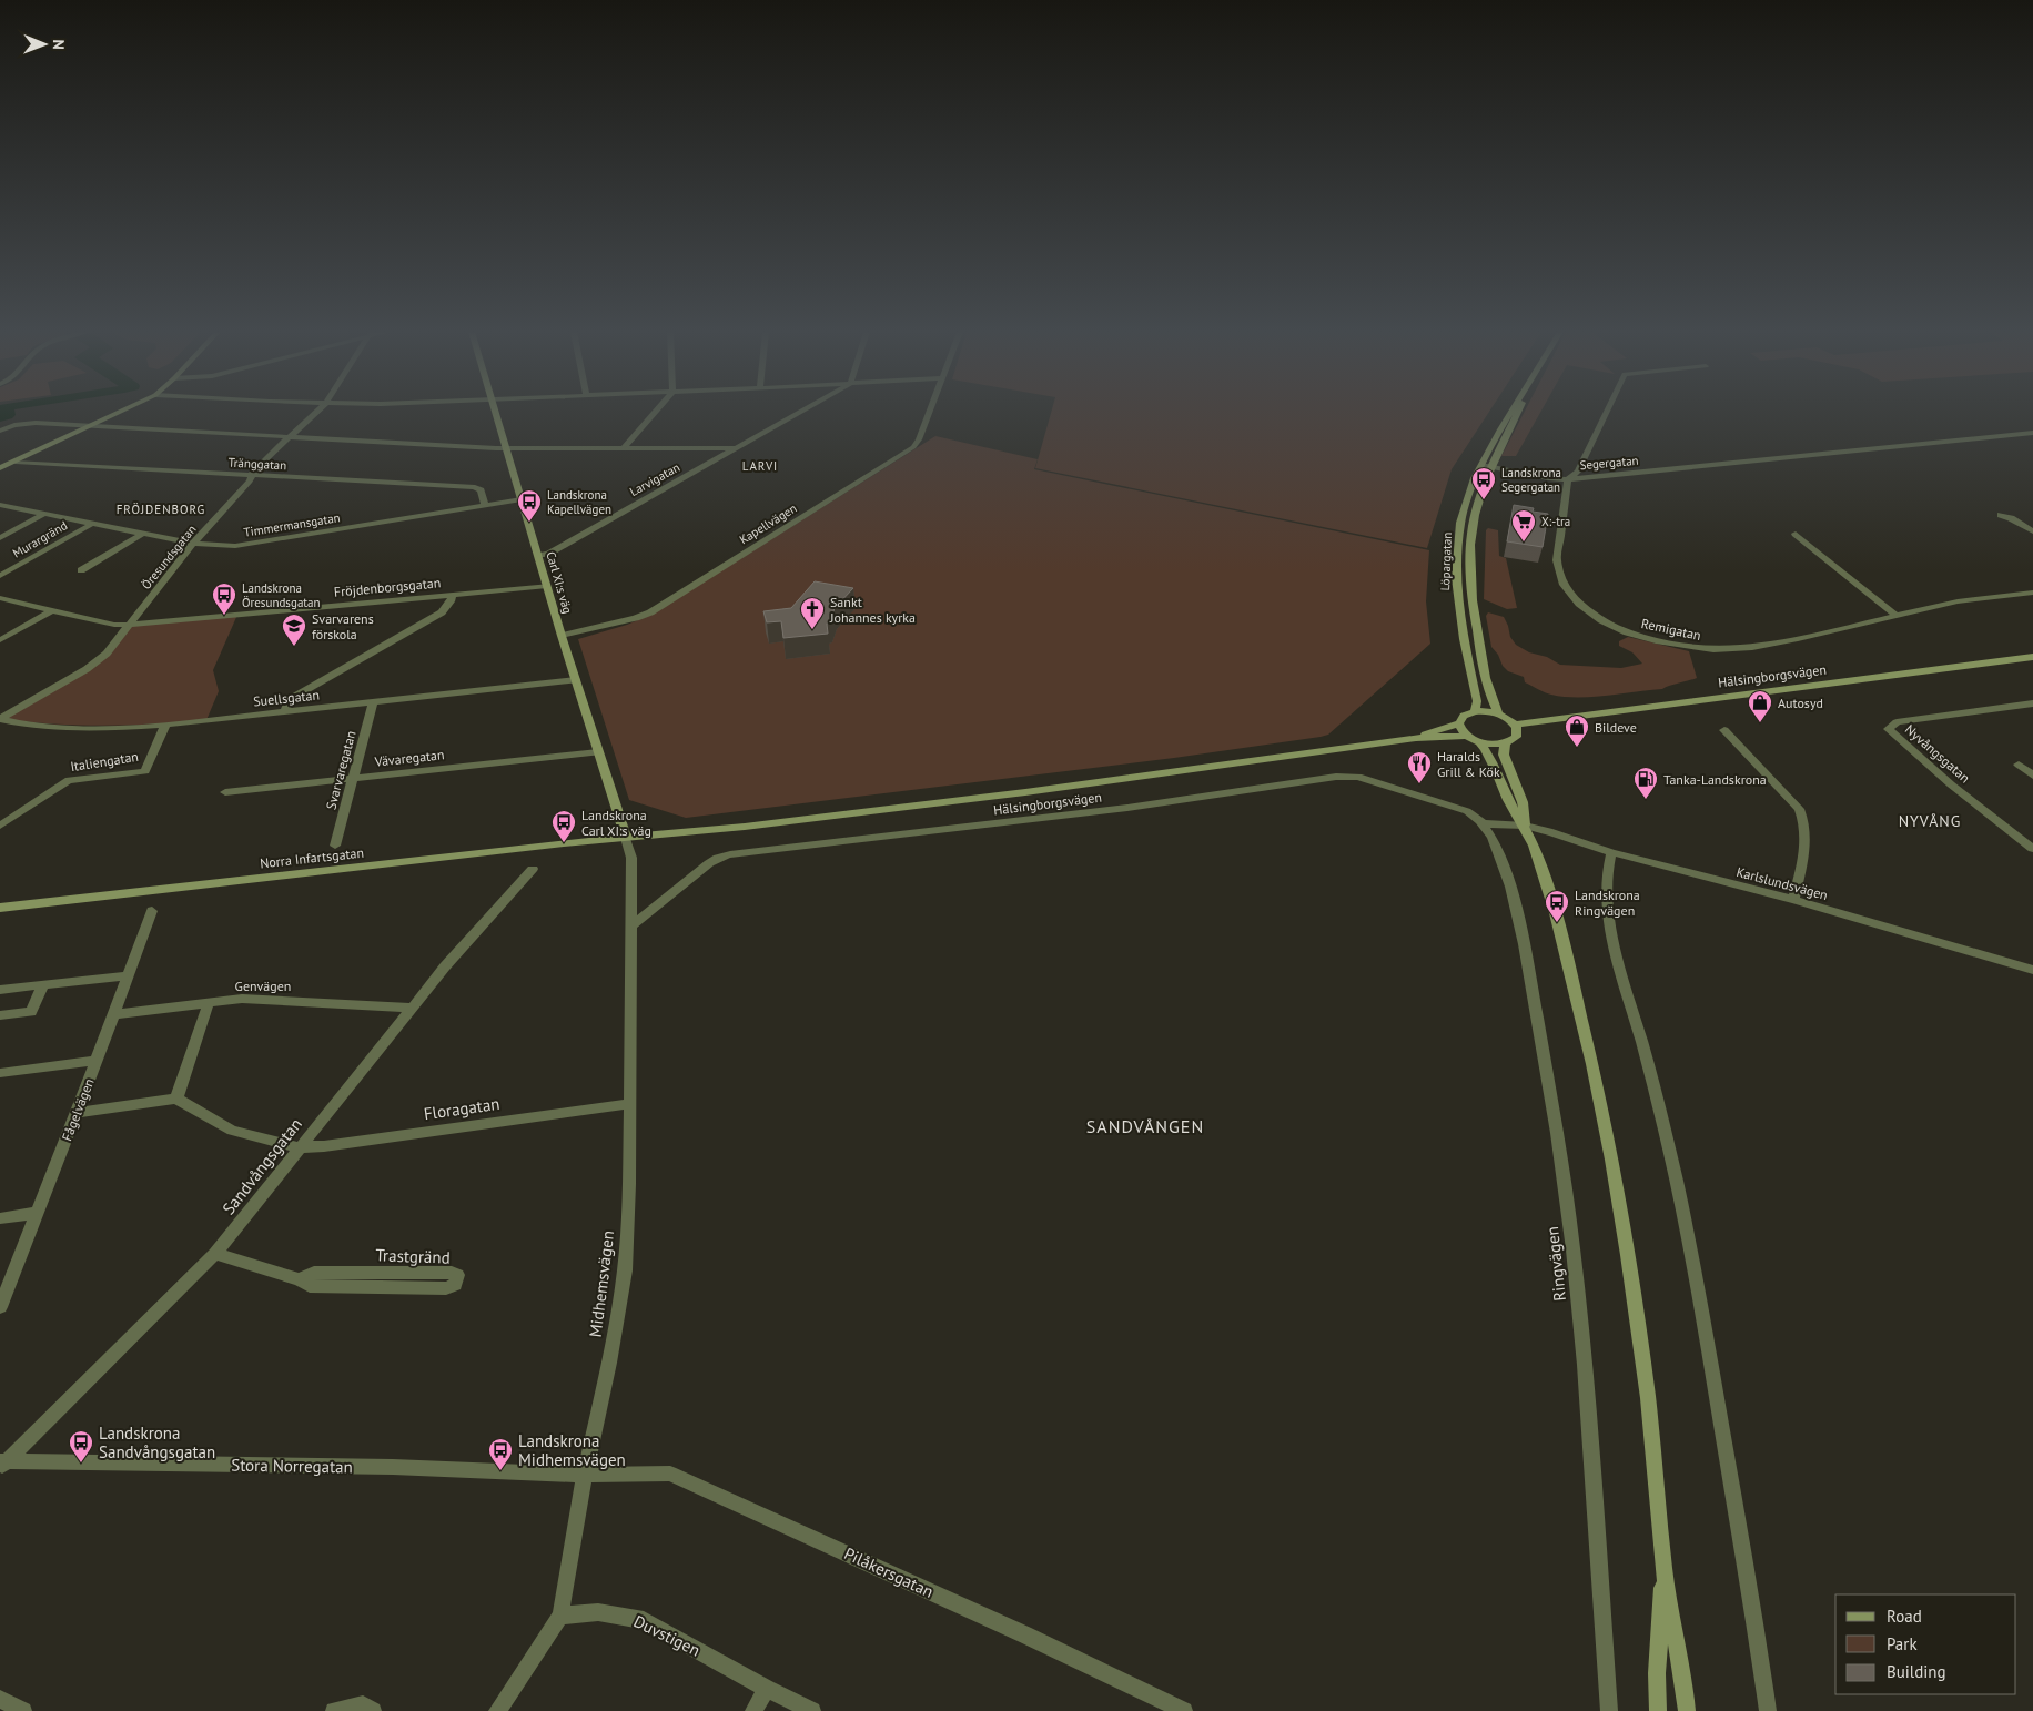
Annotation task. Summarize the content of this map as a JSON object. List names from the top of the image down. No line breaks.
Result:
{"streets":{"street":["Segergatan","Tränggatan","Larvigatan","Kapellvägen","Timmermansgatan","Murargränd","Öresundsgatan","Löpargatan","Carl XI:s väg","Fröjdenborgsgatan","Remigatan","Hälsingborgsvägen","Suellsgatan","Nyvångsgatan","Vävaregatan","Italiengatan","Svarvaregatan","Norra Infartsgatan","Karlslundsvägen","Genvägen","Floragatan","Fågelvägen","Sandvångsgatan","Trastgränd","Ringvägen","Midhemsvägen","Stora Norregatan","Pilåkersgatan","Duvstigen"]},"crossings":[["Segergatan","Löpargatan"],["Segergatan","Remigatan"],["Tränggatan","Timmermansgatan"],["Tränggatan","Öresundsgatan"],["Larvigatan","Carl XI:s väg"],["Kapellvägen","Carl XI:s väg"],["Timmermansgatan","Murargränd"],["Timmermansgatan","Öresundsgatan"],["Timmermansgatan","Carl XI:s väg"],["Öresundsgatan","Fröjdenborgsgatan"],["Öresundsgatan","Suellsgatan"],["Löpargatan","Hälsingborgsvägen"],["Carl XI:s väg","Fröjdenborgsgatan"],["Carl XI:s väg","Hälsingborgsvägen"],["Carl XI:s väg","Suellsgatan"],["Carl XI:s väg","Vävaregatan"],["Carl XI:s väg","Norra Infartsgatan"],["Carl XI:s väg","Midhemsvägen"],["Hälsingborgsvägen","Norra Infartsgatan"],["Hälsingborgsvägen","Karlslundsvägen"],["Hälsingborgsvägen","Ringvägen"],["Hälsingborgsvägen","Midhemsvägen"],["Suellsgatan","Italiengatan"],["Suellsgatan","Svarvaregatan"],["Vävaregatan","Svarvaregatan"],["Norra Infartsgatan","Midhemsvägen"],["Karlslundsvägen","Ringvägen"],["Genvägen","Fågelvägen"],["Genvägen","Sandvångsgatan"],["Floragatan","Sandvångsgatan"],["Floragatan","Midhemsvägen"],["Sandvångsgatan","Stora Norregatan"],["Midhemsvägen","Stora Norregatan"],["Midhemsvägen","Pilåkersgatan"],["Midhemsvägen","Duvstigen"],["Stora Norregatan","Pilåkersgatan"]],"districts":["LARVI","FRÖJDENBORG","NYVÅNG","SANDVÅNGEN"],"places":{"bus stop":["Landskrona Segergatan","Landskrona Kapellvägen","Landskrona Öresundsgatan","Landskrona Carl XI:s väg","Landskrona Ringvägen","Landskrona Sandvångsgatan","Landskrona Midhemsvägen"],"supermarket":["X:-tra"],"church":["Sankt Johannes kyrka"],"school or university":["Svarvarens förskola"],"shop":["Autosyd","Bildeve"],"restaurant":["Haralds Grill & Kök"],"fuel station":["Tanka-Landskrona"]},"legend":["Road","Park","Building"],"north":"right"}
